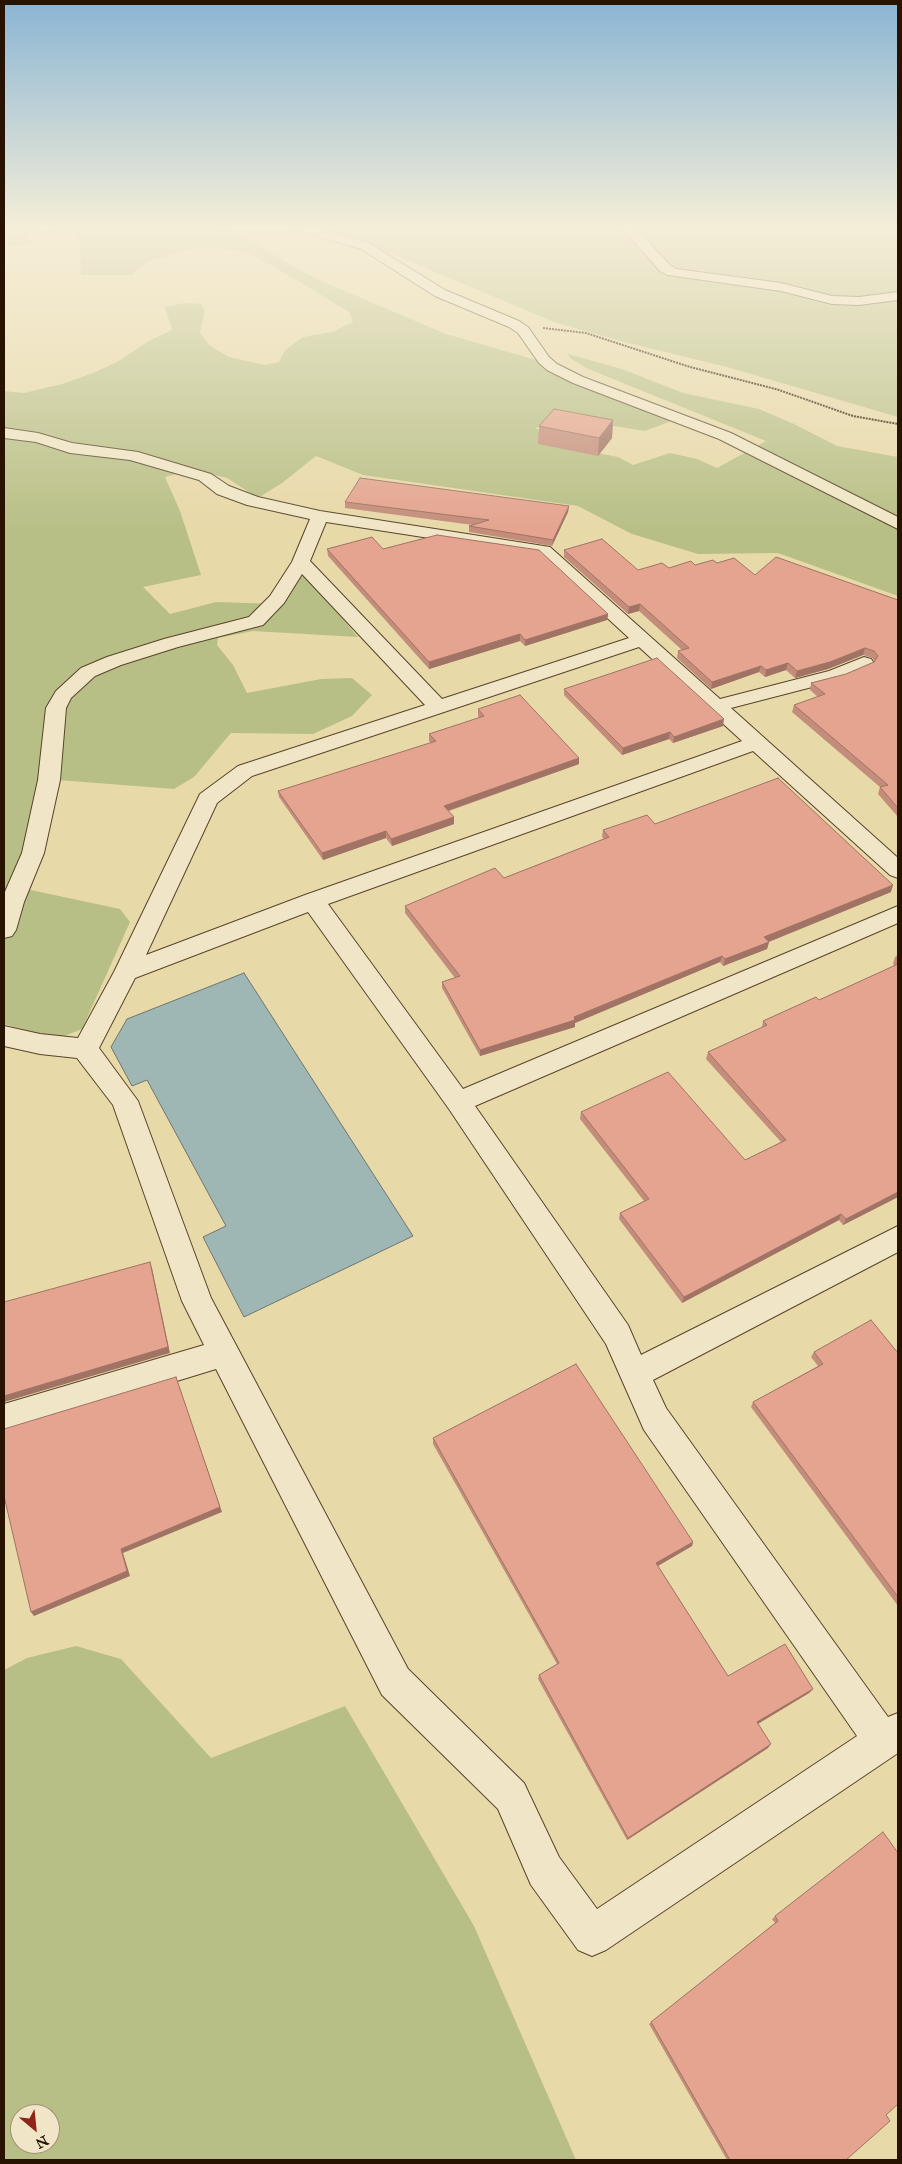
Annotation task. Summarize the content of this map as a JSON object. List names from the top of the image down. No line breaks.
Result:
{"north":"bottom right"}
